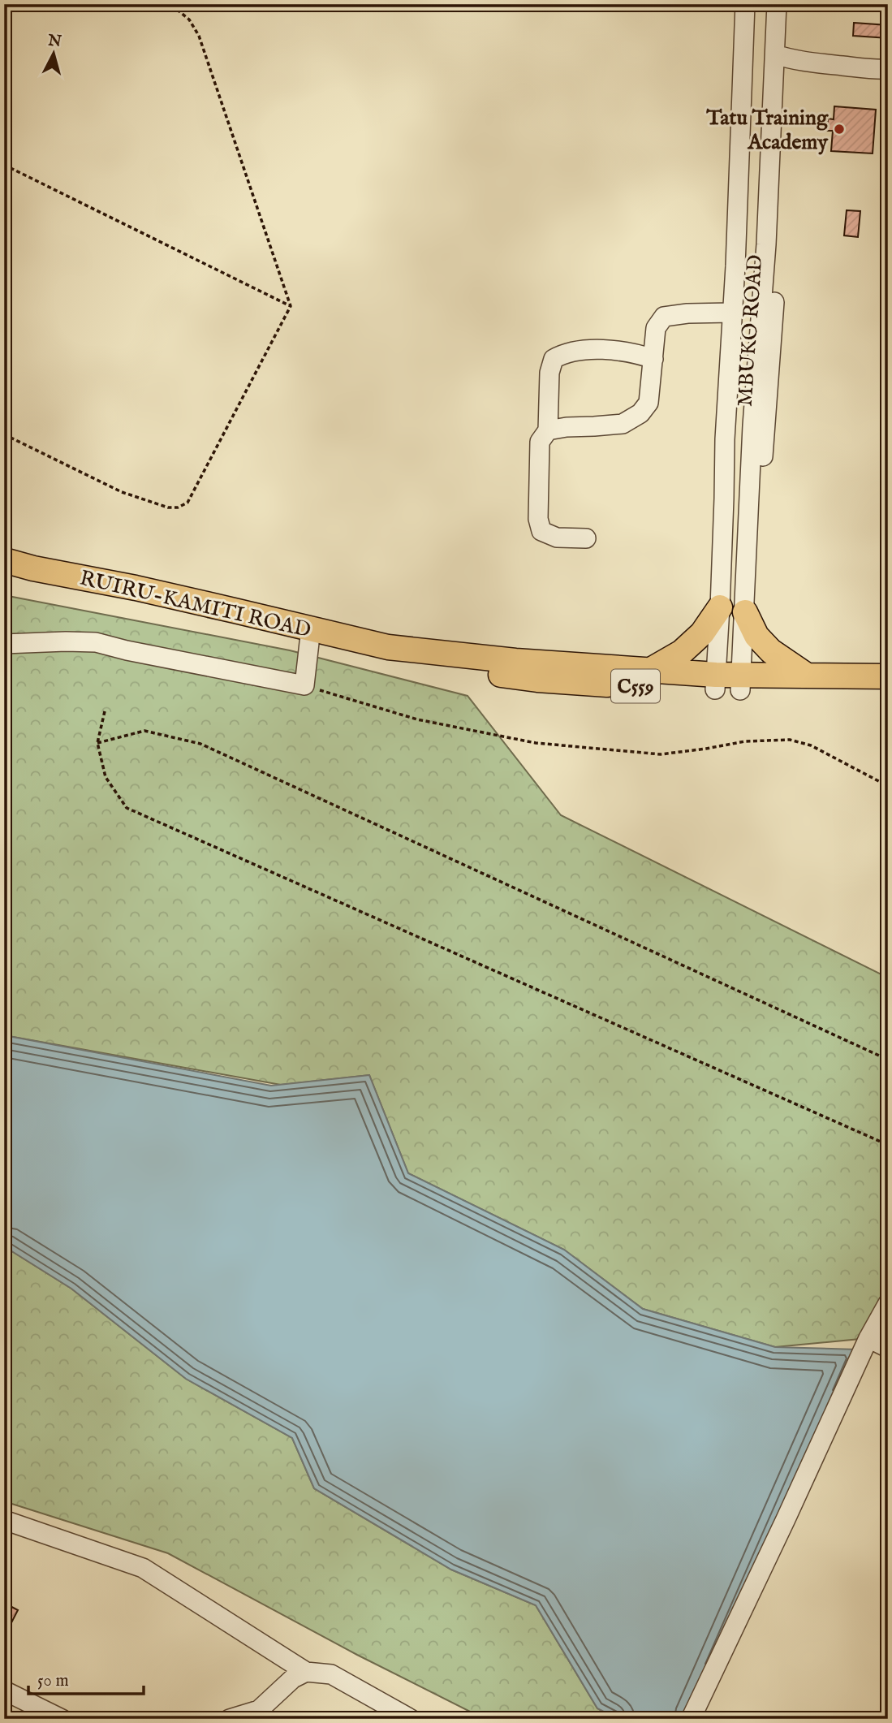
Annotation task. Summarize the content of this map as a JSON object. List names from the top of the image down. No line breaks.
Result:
{"streets":{"main road":["RUIRU-KAMITI ROAD","C559"]},"places":["Tatu Training Academy"],"scale_bar":"50 m","north":"top"}
